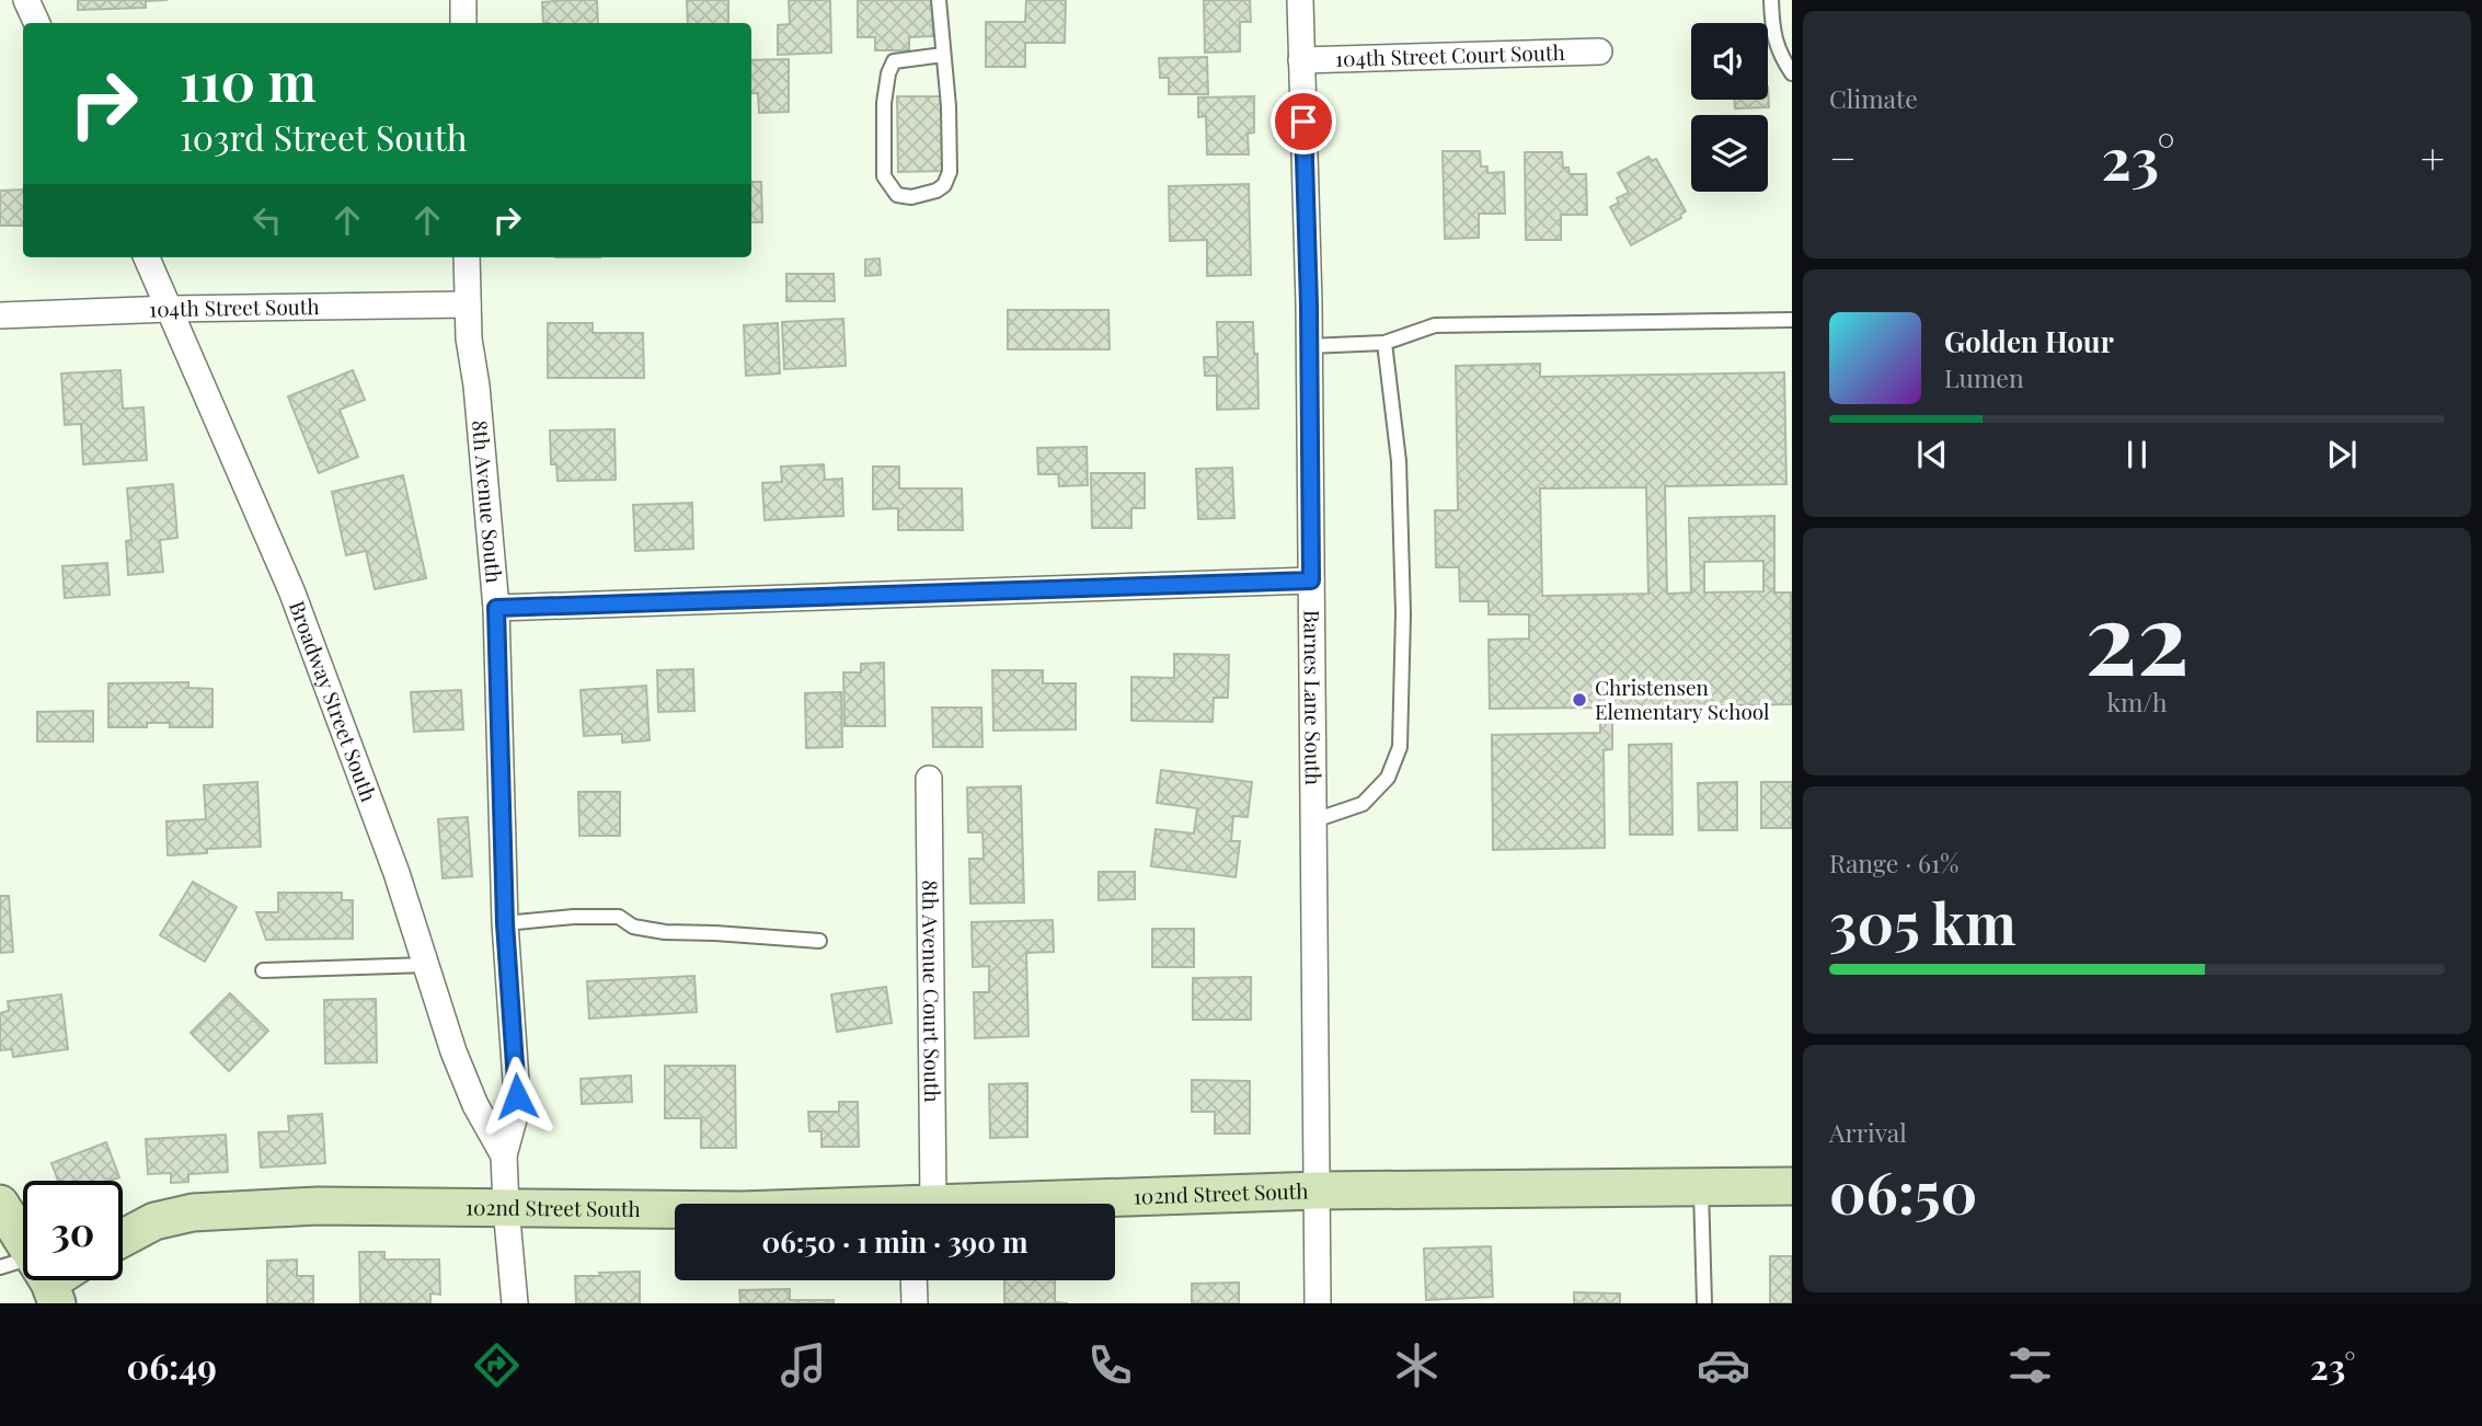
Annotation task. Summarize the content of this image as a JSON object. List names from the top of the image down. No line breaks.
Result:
{"streets":{"street":["104th Street Court South","104th Street South","8th Avenue South","Barnes Lane South","Broadway Street South","8th Avenue Court South","102nd Street South"]},"crossings":[["104th Street Court South","Barnes Lane South"],["104th Street South","8th Avenue South"],["104th Street South","Broadway Street South"],["8th Avenue South","Broadway Street South"],["8th Avenue South","102nd Street South"],["Barnes Lane South","102nd Street South"]],"places":["Christensen Elementary School"],"page":{"tile":["Climate",["22","km/h"],["Range · 61%","305 km"],["Arrival","06:50"]],"turn":["110 m","103rd Street South"],"heat":["−","23°","+"],"song":["Golden Hour","Lumen"],"limit":"30","trip":"06:50 · 1 min · 390 m","tabs":["06:49","23°"]}}
